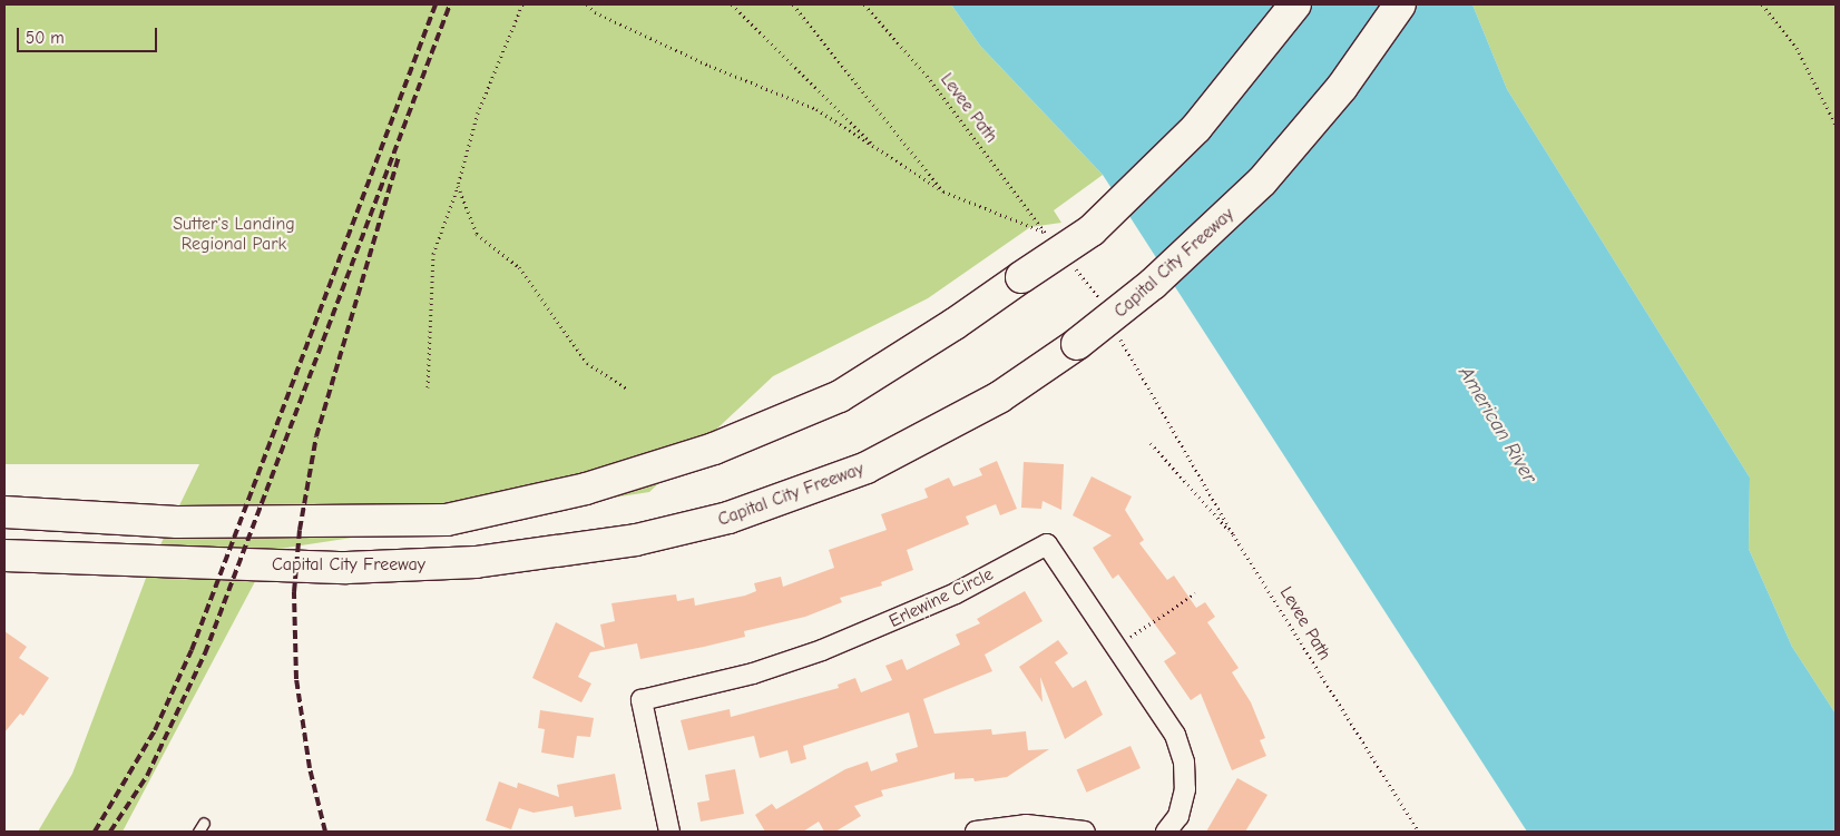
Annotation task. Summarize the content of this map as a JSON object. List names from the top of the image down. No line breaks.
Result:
{"streets":{"highway":["Capital City Freeway"],"street":["Erlewine Circle"],"path":["Levee Path"]},"water":["American River"],"parks":["Sutter's Landing Regional Park"],"scale_bar":"50 m"}
